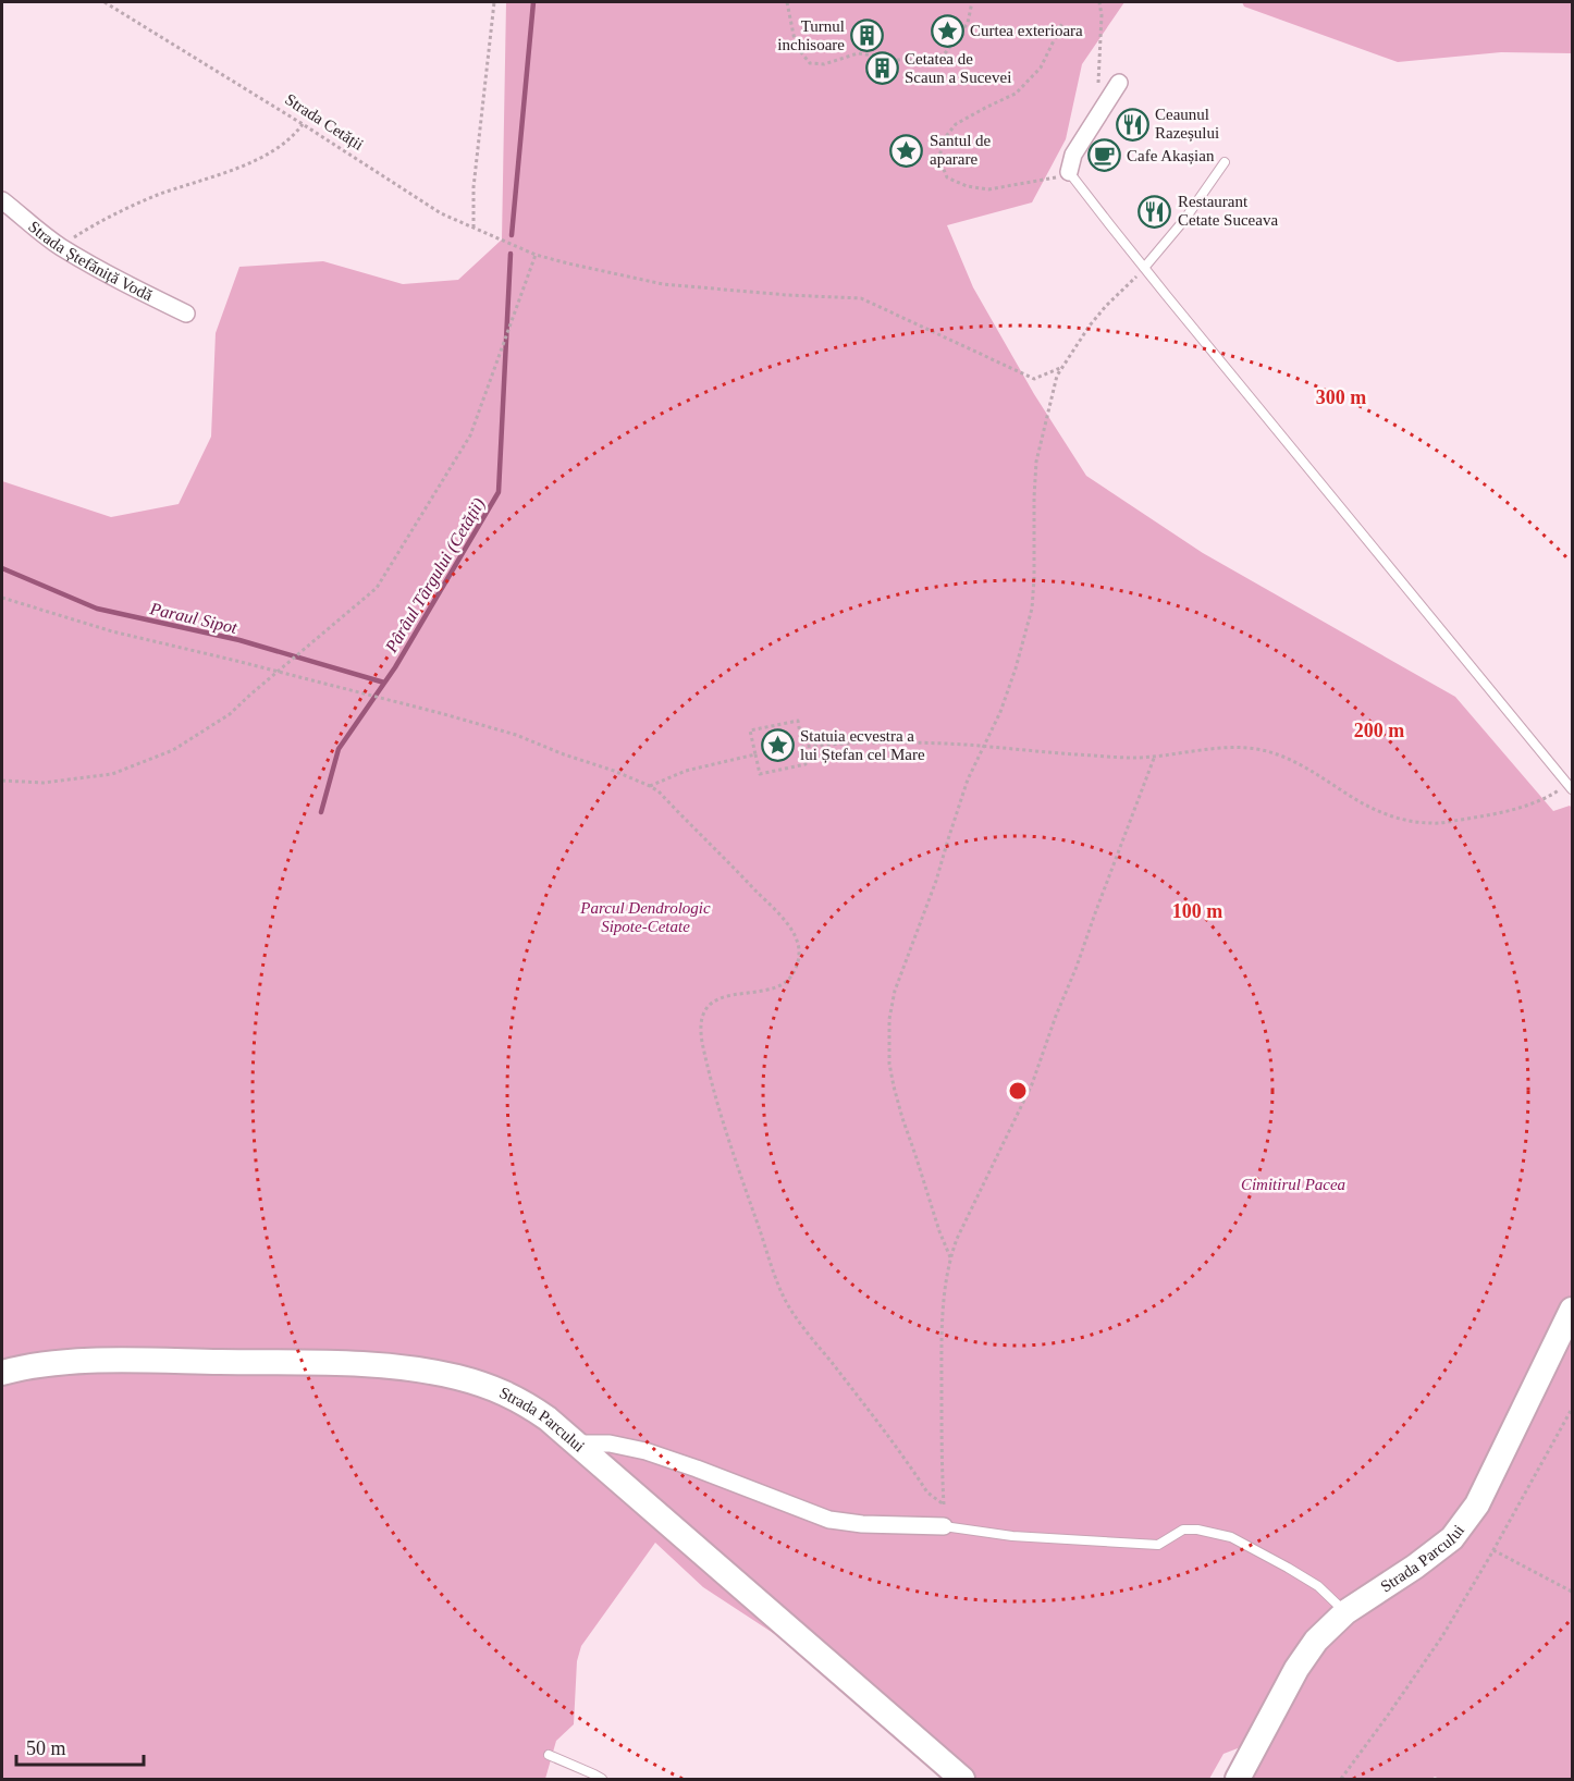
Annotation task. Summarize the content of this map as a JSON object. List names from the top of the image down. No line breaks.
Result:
{"streets":{"main road":["Strada Parcului"],"street":["Strada Ștefăniță Vodă"],"path":["Strada Cetății"]},"water":["Pârâul Târgului (Cetății)","Paraul Sipot"],"parks":["Parcul Dendrologic Sipote-Cetate","Cimitirul Pacea"],"places":{"place":["Curtea exterioara","Santul de aparare","Statuia ecvestra a lui Ștefan cel Mare"],"building":["Turnul inchisoare","Cetatea de Scaun a Sucevei"],"restaurant":["Ceaunul Razeșului","Restaurant Cetate Suceava"],"cafe":["Cafe Akașian"]},"scale_bar":"50 m","rings":["300 m","200 m","100 m"]}
